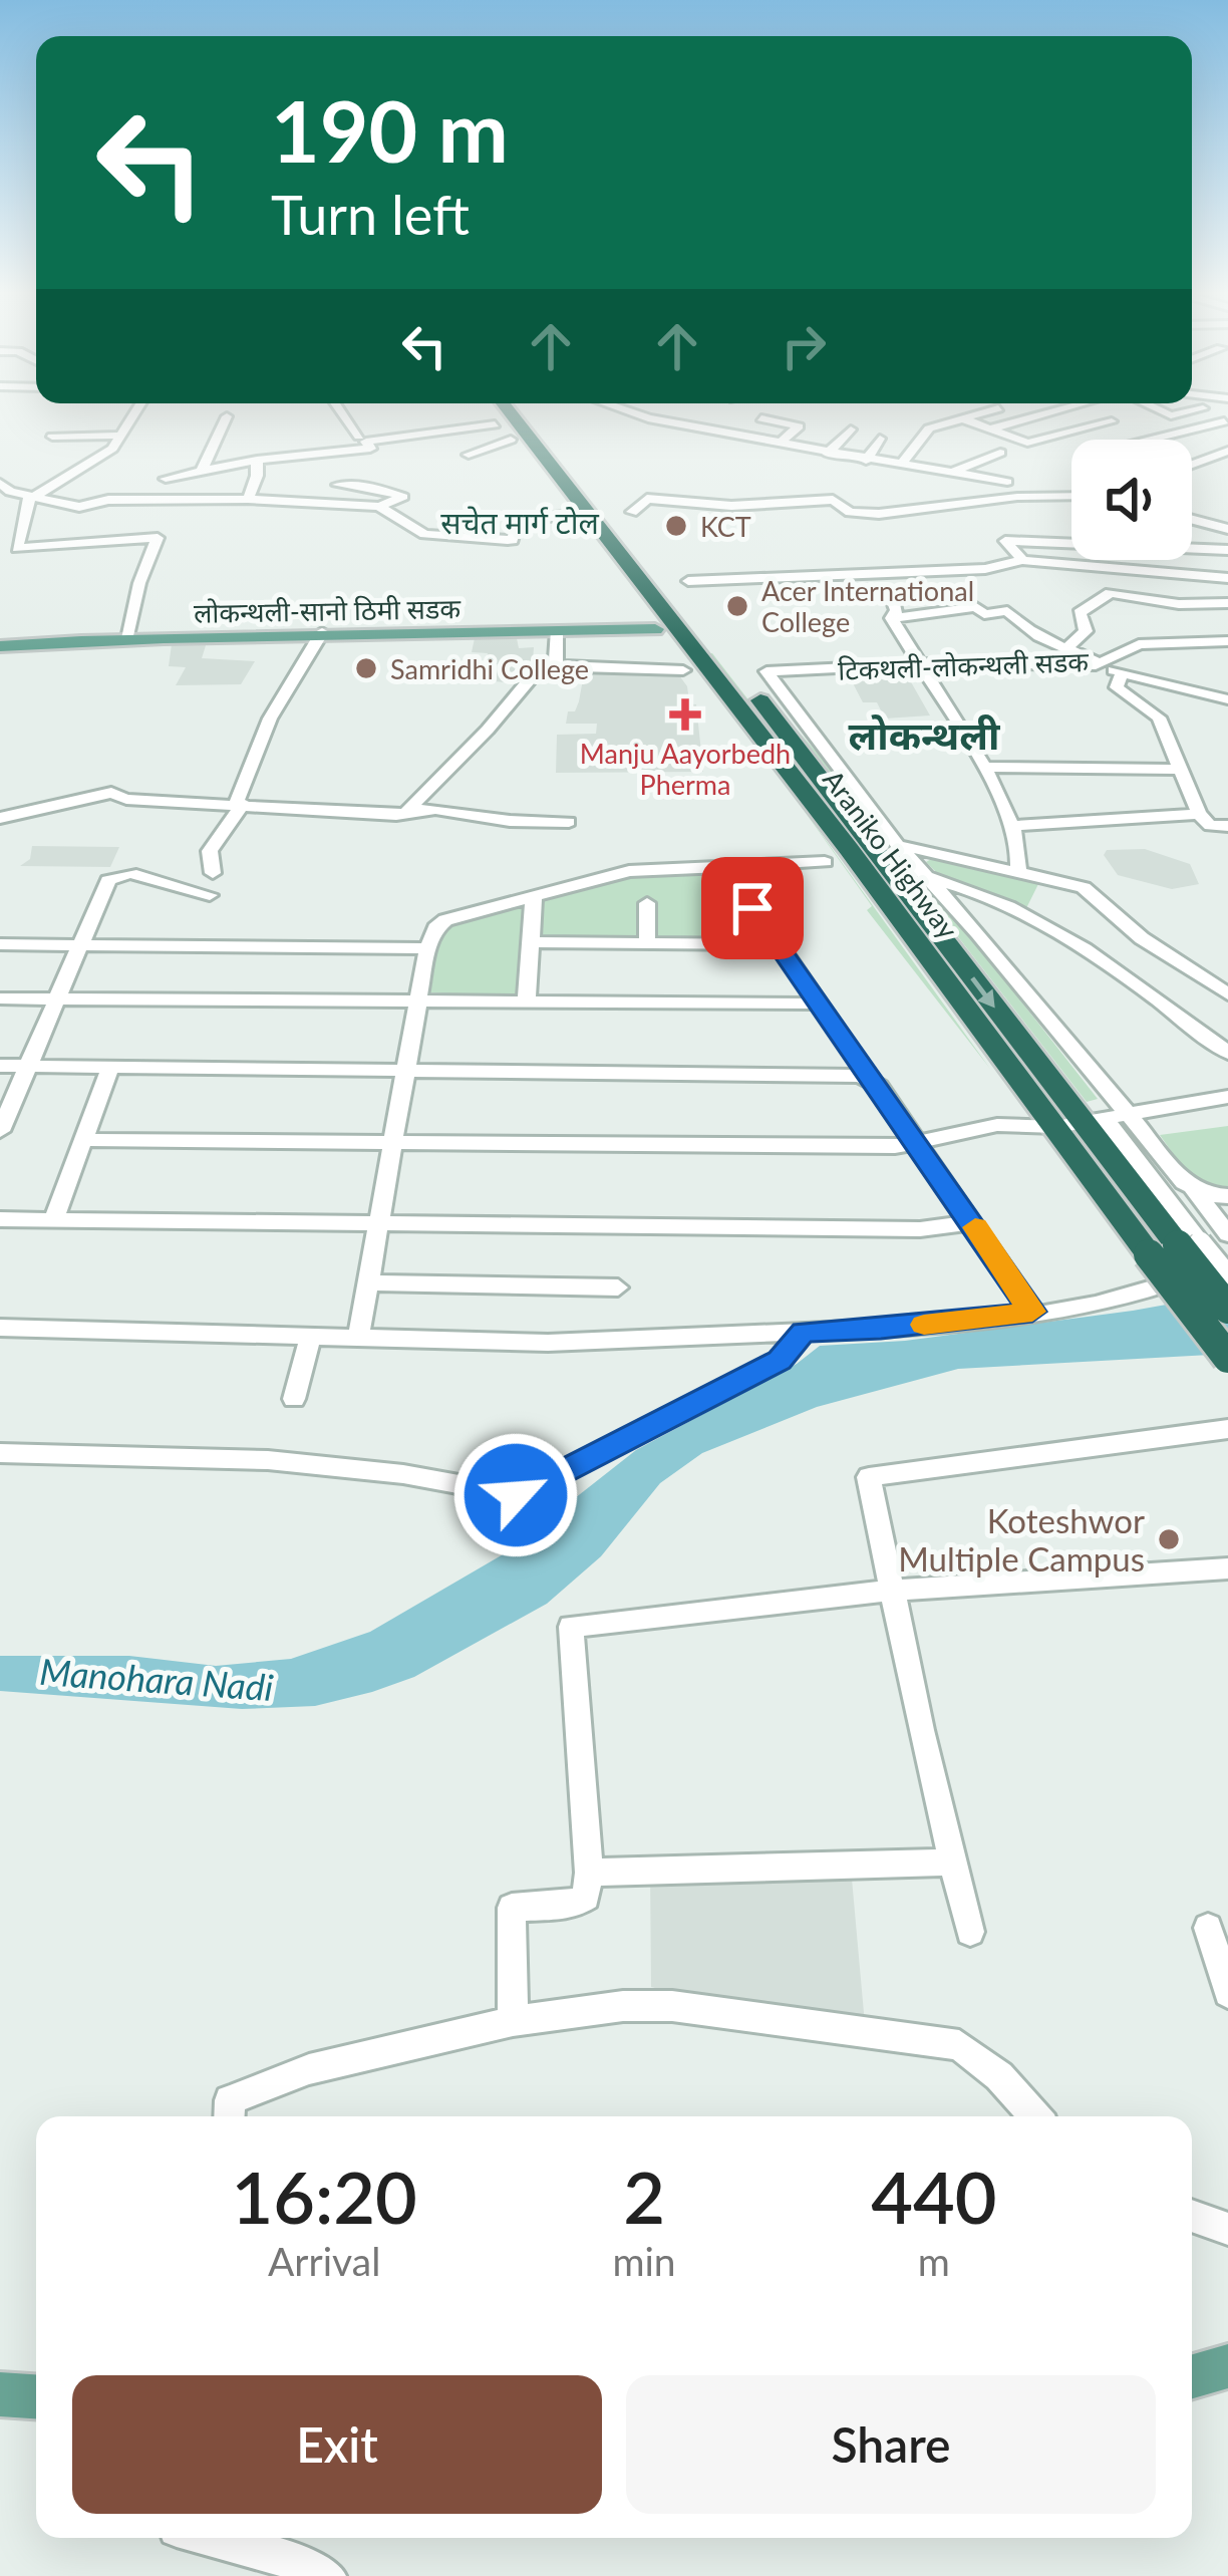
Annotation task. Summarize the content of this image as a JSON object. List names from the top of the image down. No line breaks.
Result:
{"streets":{"highway":["Araniko Highway"],"main road":["लोकन्थली-सानो ठिमी सडक"],"street":["टिकथली-लोकन्थली सडक"]},"crossings":[["लोकन्थली-सानो ठिमी सडक","Araniko Highway"]],"districts":["सचेत मार्ग टोल","लोकन्थली"],"water":["Manohara Nadi"],"places":{"other":["KCT","Acer International College","Samridhi College","Koteshwor Multiple Campus"],"health":["Manju Aayorbedh Pherma"]},"page":{"turn":["190 m","Turn left"],"eta":["16:20","Arrival","2","min","440","m"],"buttons":["Exit","Share"]}}
